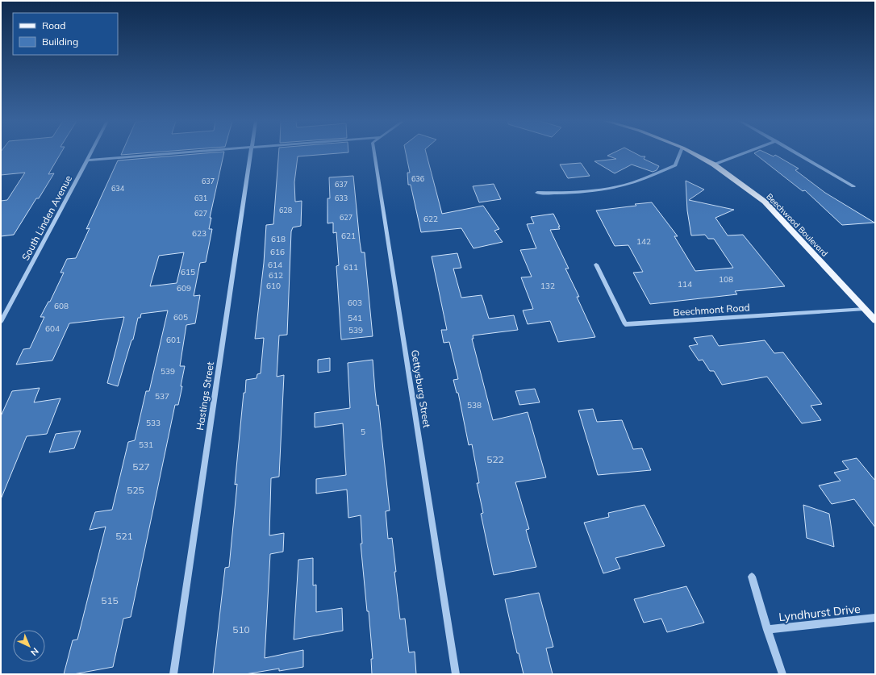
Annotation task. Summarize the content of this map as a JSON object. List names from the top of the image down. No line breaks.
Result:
{"streets":{"main road":["Beechwood Boulevard"],"street":["South Linden Avenue","Beechmont Road","Gettysburg Street","Hastings Street","Lyndhurst Drive"]},"crossings":[["Beechwood Boulevard","Beechmont Road"]],"house_numbers":["636","637","637","634","631","633","628","627","627","622","623","621","618","142","616","614","611","615","612","108","114","610","132","609","603","608","605","541","604","539","601","539","537","538","533","5","531","522","527","525","521","515","510"],"legend":["Road","Building"],"north":"bottom right"}
